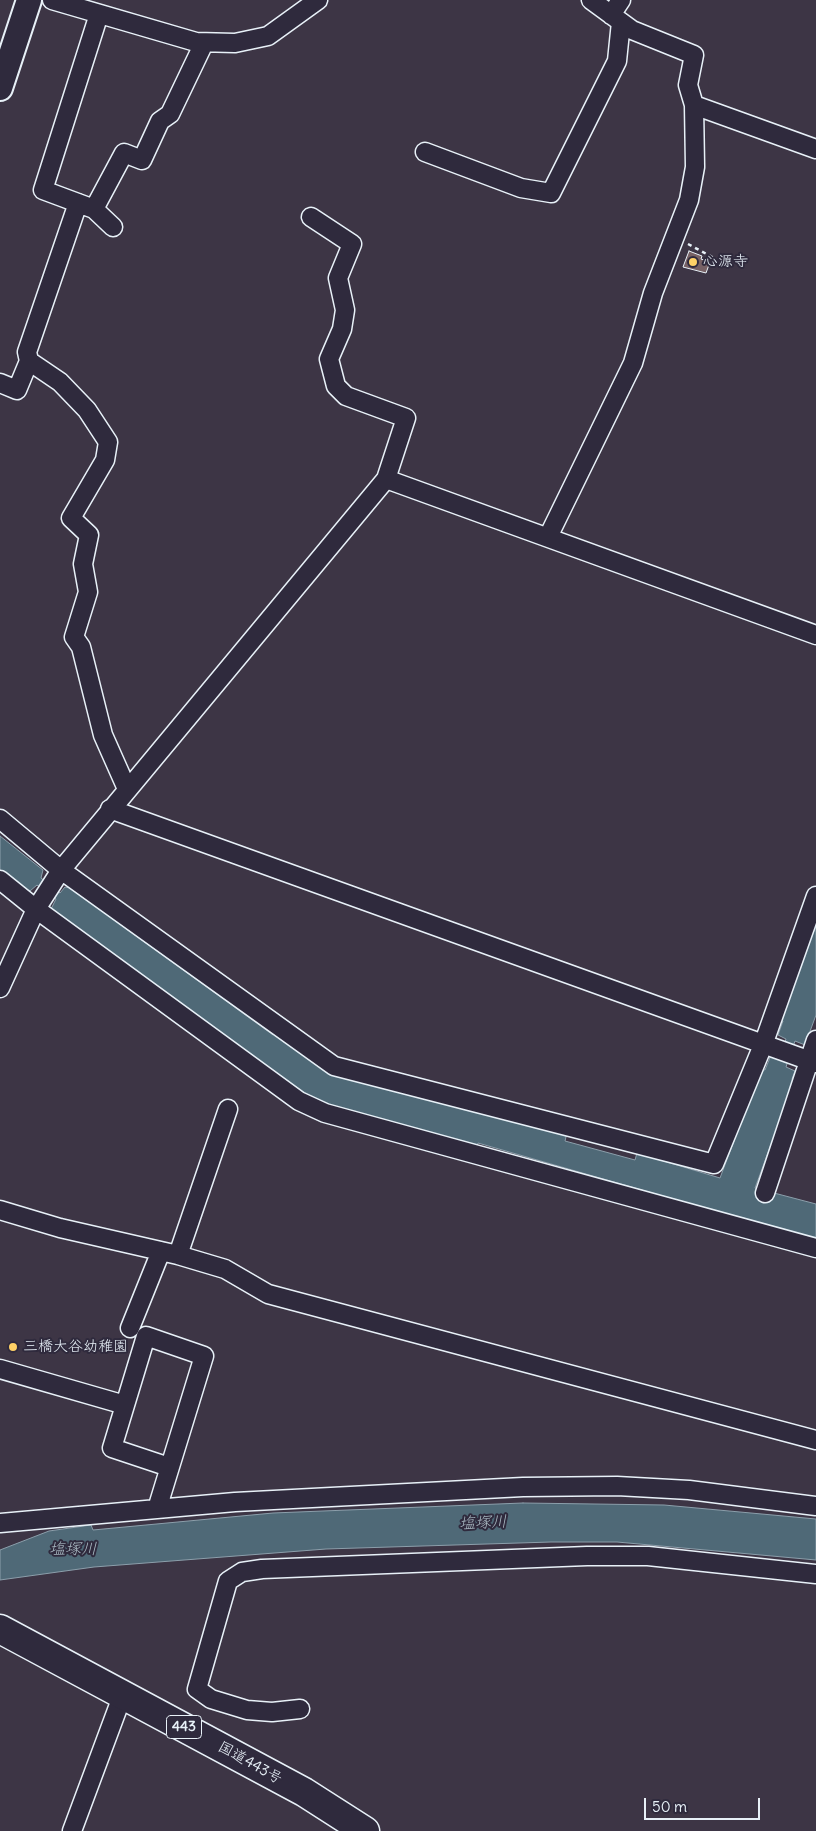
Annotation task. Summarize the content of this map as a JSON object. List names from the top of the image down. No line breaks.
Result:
{"streets":{"highway":["443","国道443号"]},"water":["塩塚川"],"places":["心源寺","三橋大谷幼稚園"],"scale_bar":"50 m"}
